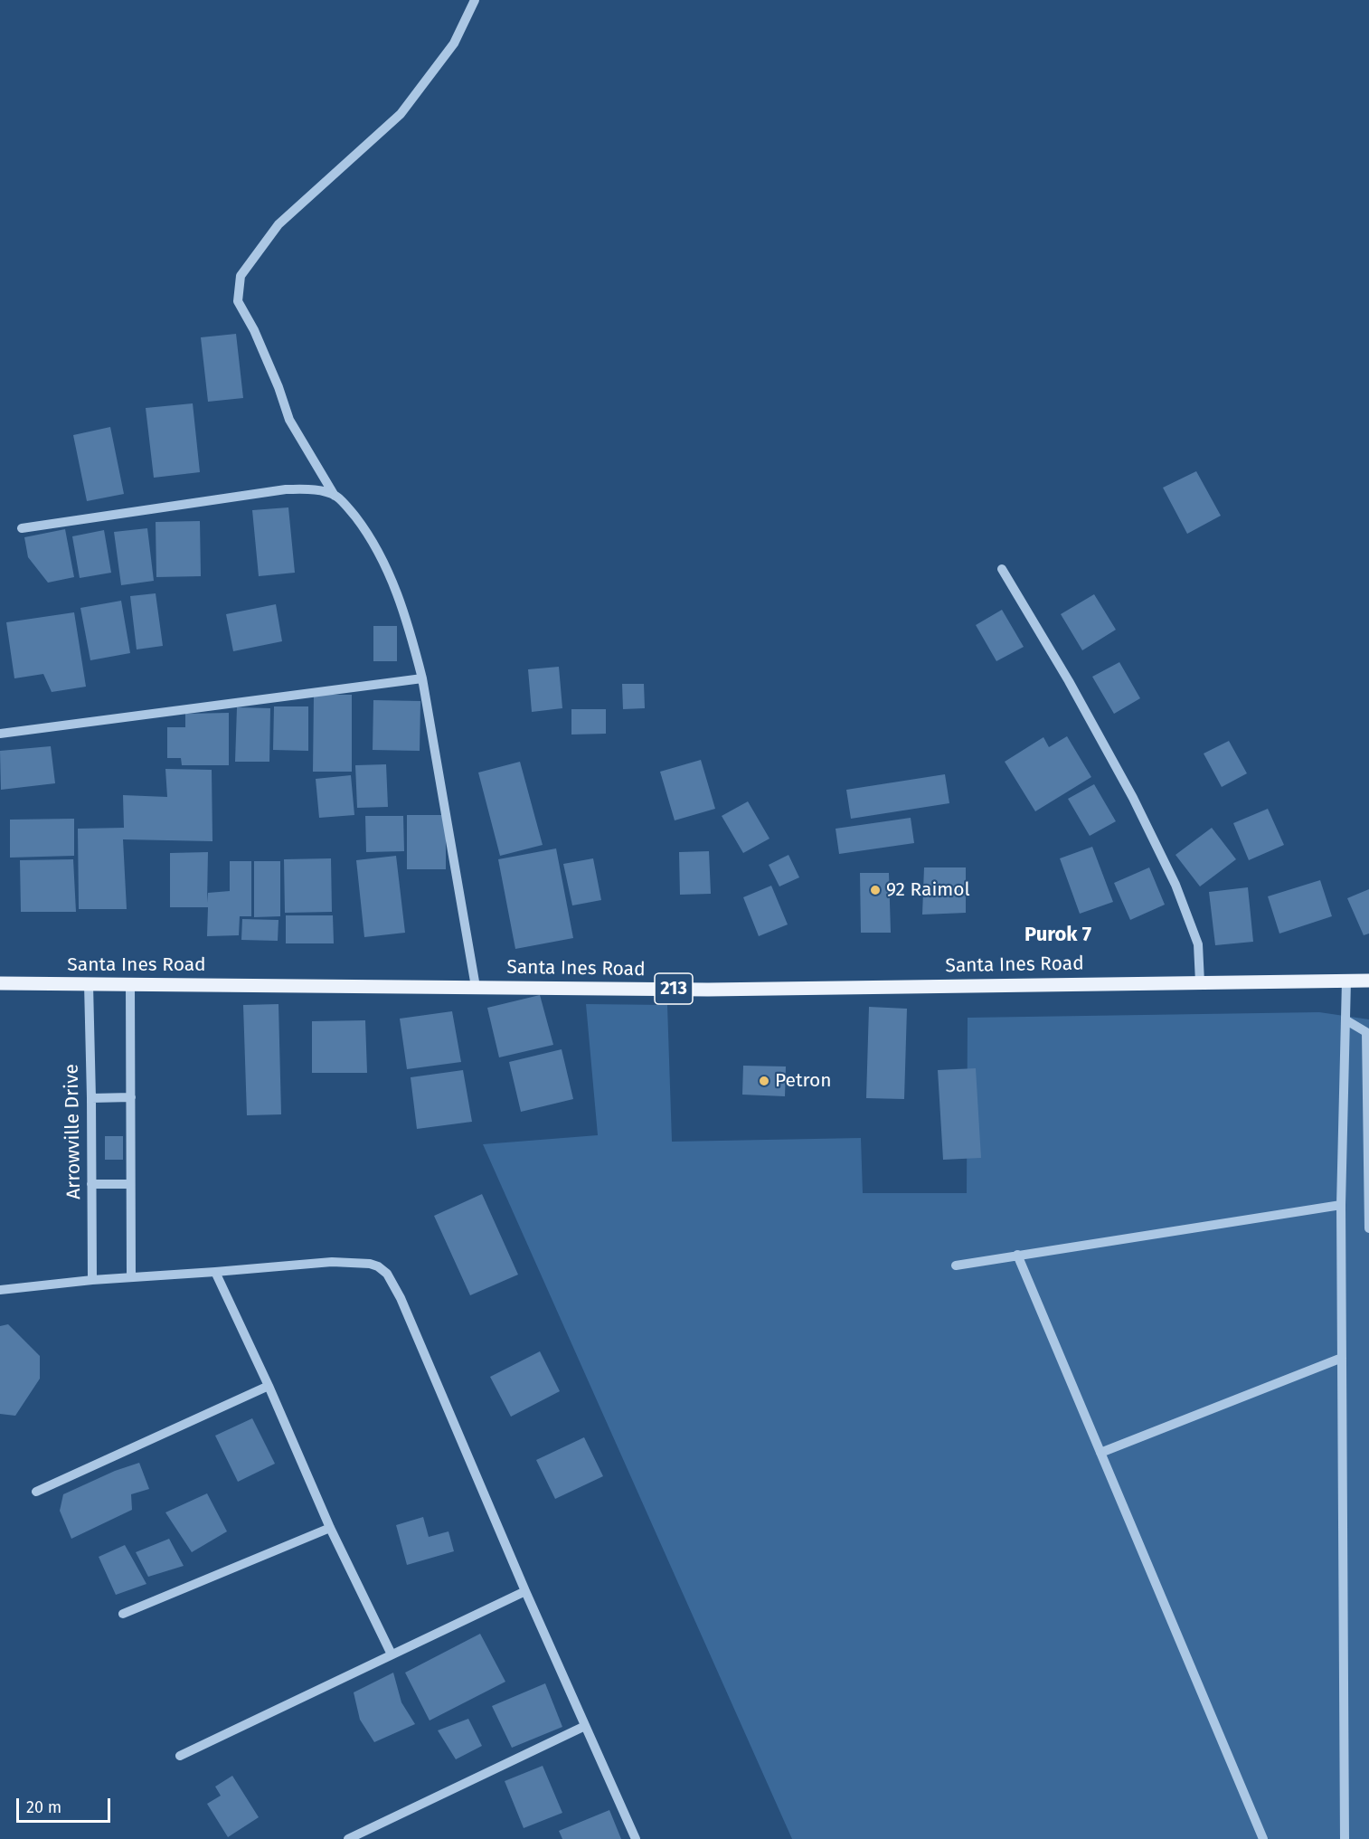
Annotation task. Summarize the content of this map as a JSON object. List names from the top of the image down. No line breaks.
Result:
{"streets":{"main road":["Santa Ines Road","213"],"street":["Arrowville Drive"]},"crossings":[["Santa Ines Road","213"],["Santa Ines Road","Arrowville Drive"]],"districts":["Purok 7"],"places":["92 Raimol","Petron"],"scale_bar":"20 m"}
